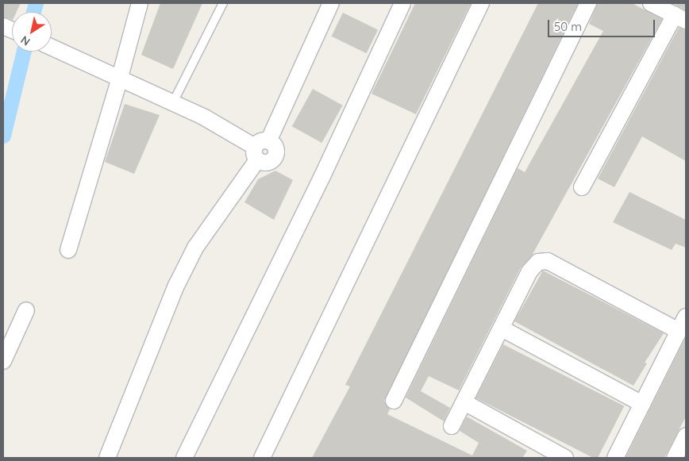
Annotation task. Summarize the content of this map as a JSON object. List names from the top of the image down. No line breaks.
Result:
{"scale_bar":"50 m","north":"bottom left"}
